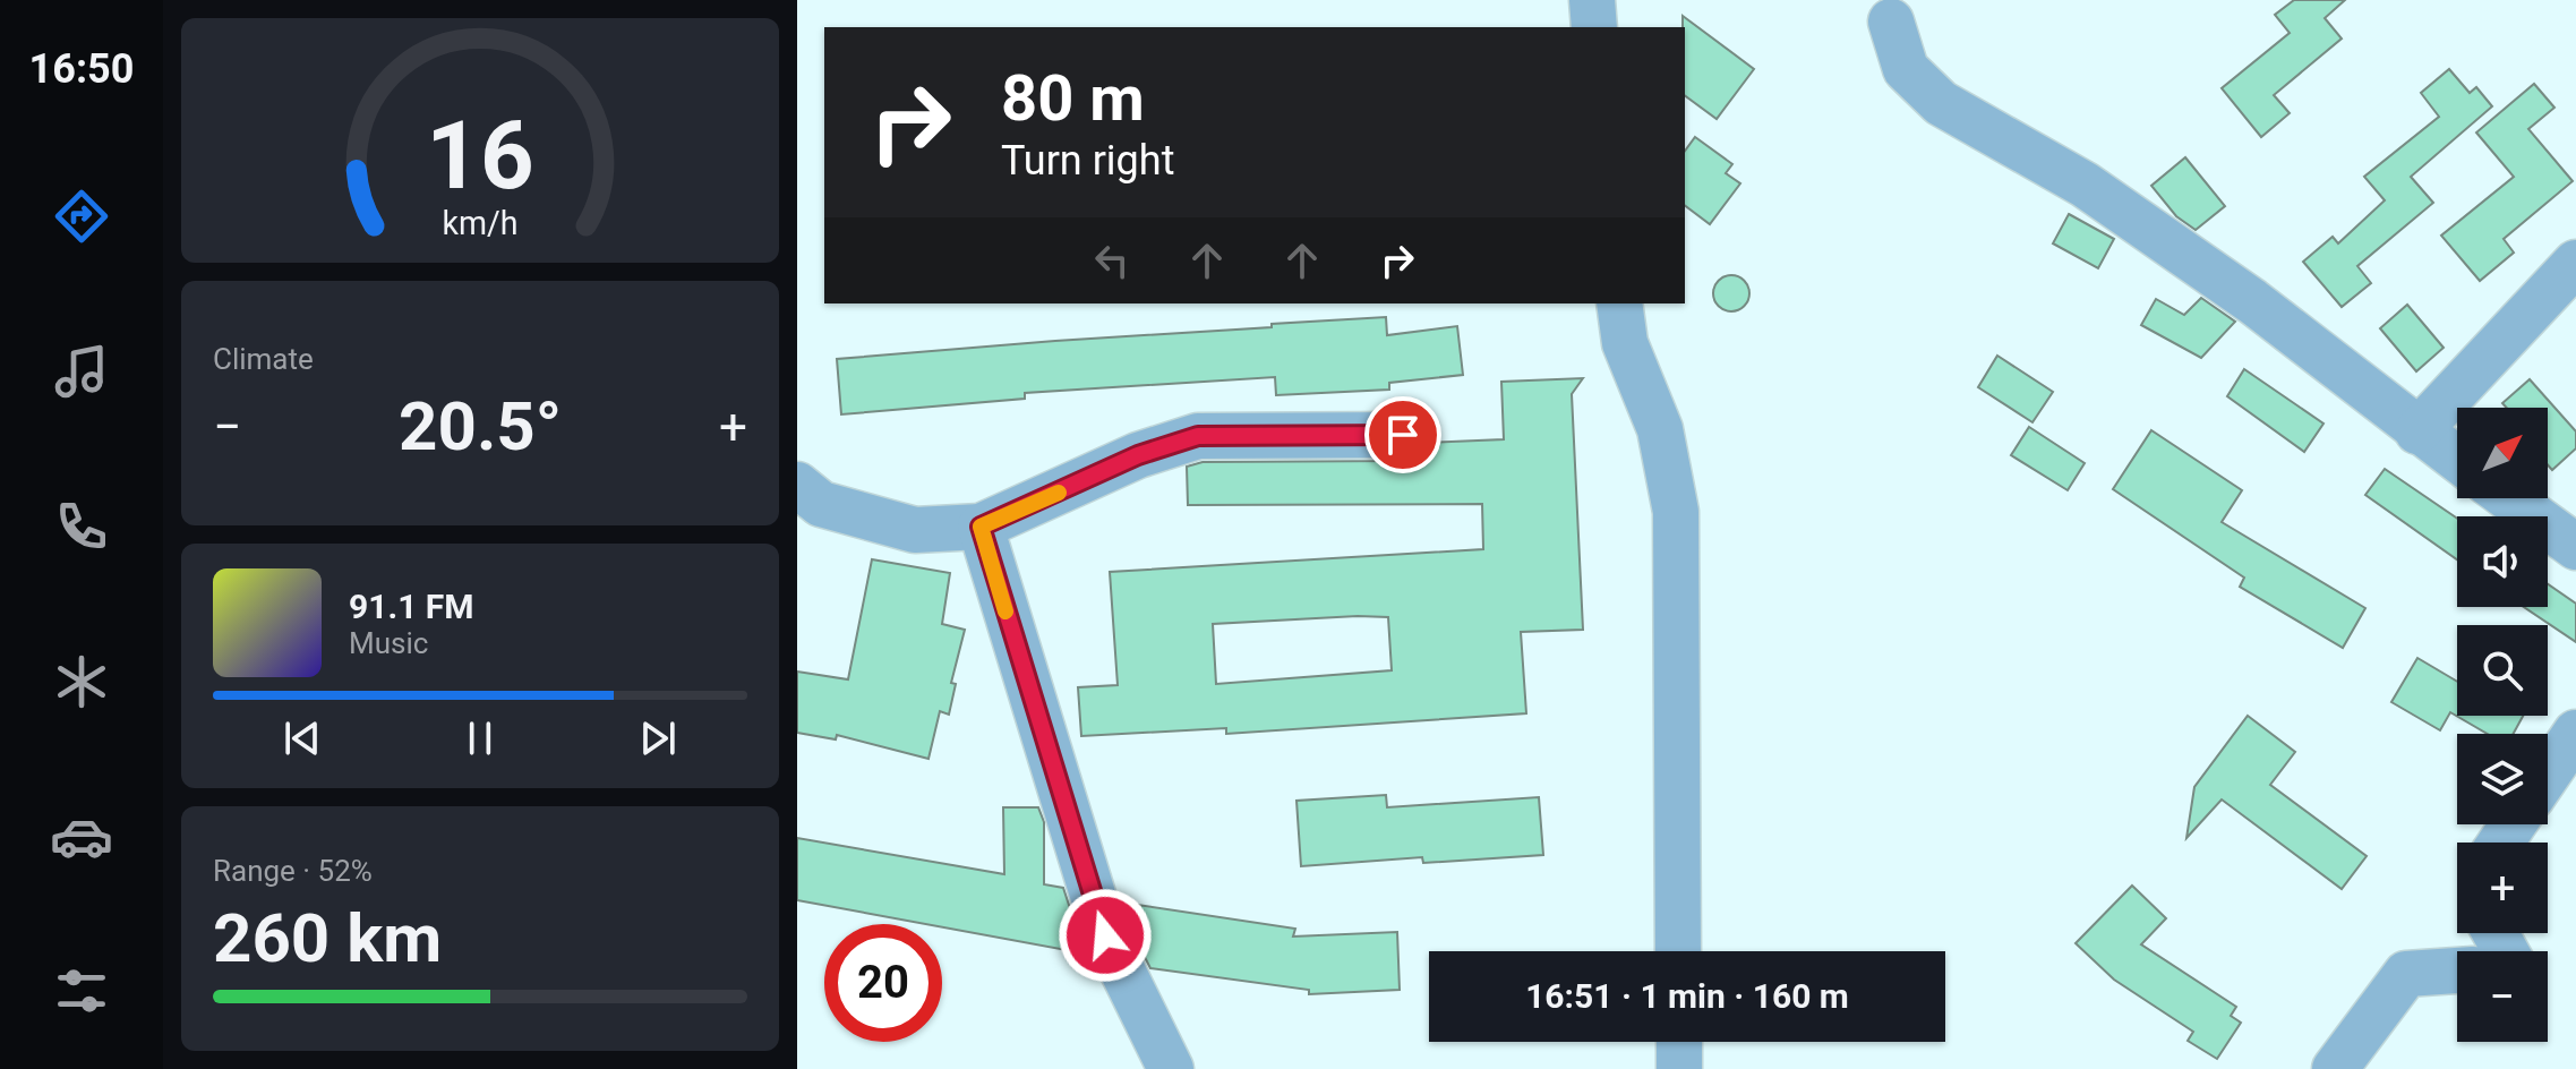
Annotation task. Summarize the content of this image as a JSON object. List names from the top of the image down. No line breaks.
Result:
{"north":"top right","page":{"tabs":"16:50","turn":["80 m","Turn right"],"tile":["Climate",["Range · 52%","260 km"]],"heat":["−","20.5°","+"],"map_buttons":["+","−"],"song":["91.1 FM","Music"],"limit":"20","trip":"16:51 · 1 min · 160 m","gauge":["16","km/h"]}}
